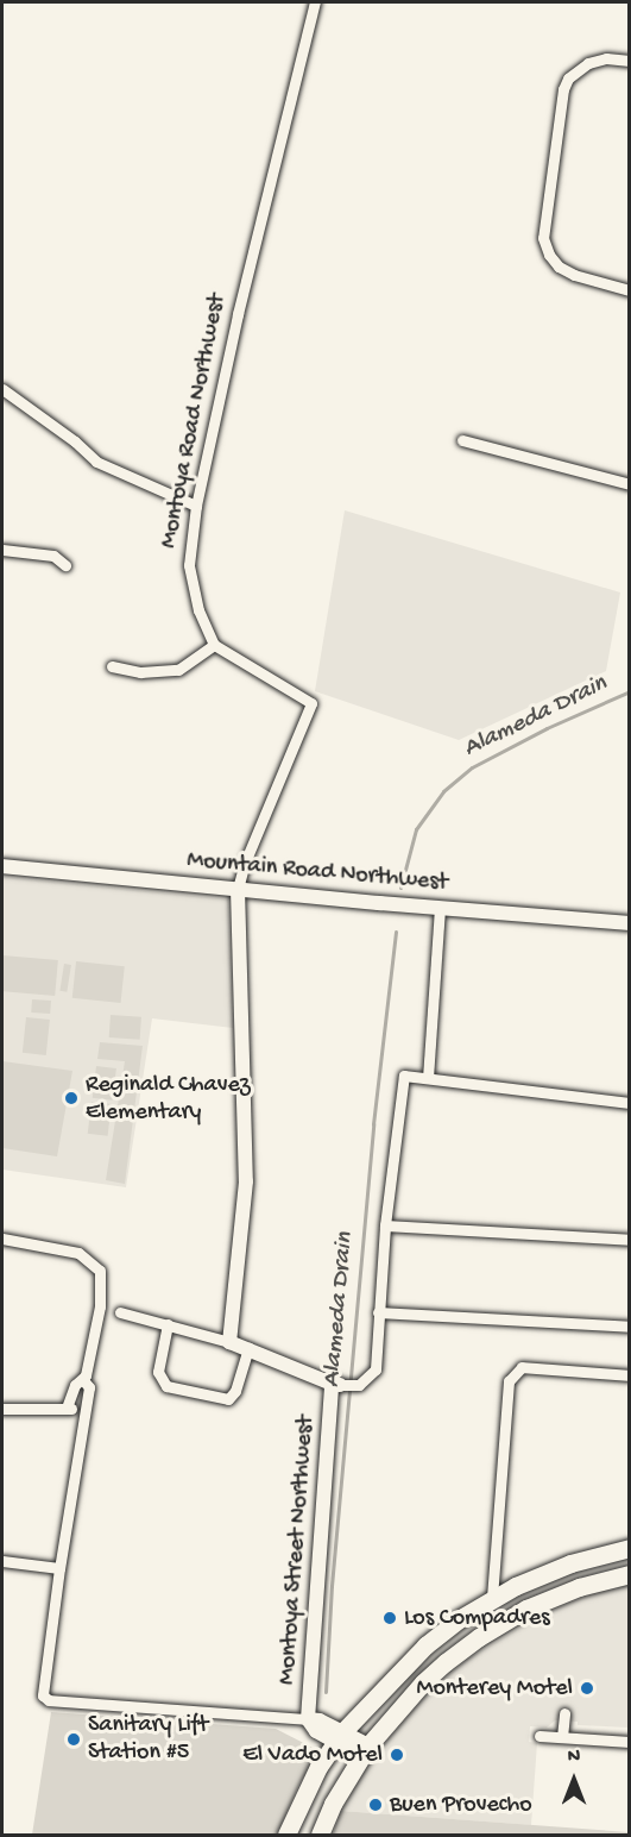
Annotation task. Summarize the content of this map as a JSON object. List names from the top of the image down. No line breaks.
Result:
{"streets":{"street":["Montoya Road Northwest","Mountain Road Northwest","Montoya Street Northwest"]},"water":["Alameda Drain"],"places":["Reginald Chavez Elementary","Los Compadres","Monterey Motel","Sanitary Lift Station #5","El Vado Motel","Buen Provecho"],"north":"top"}
